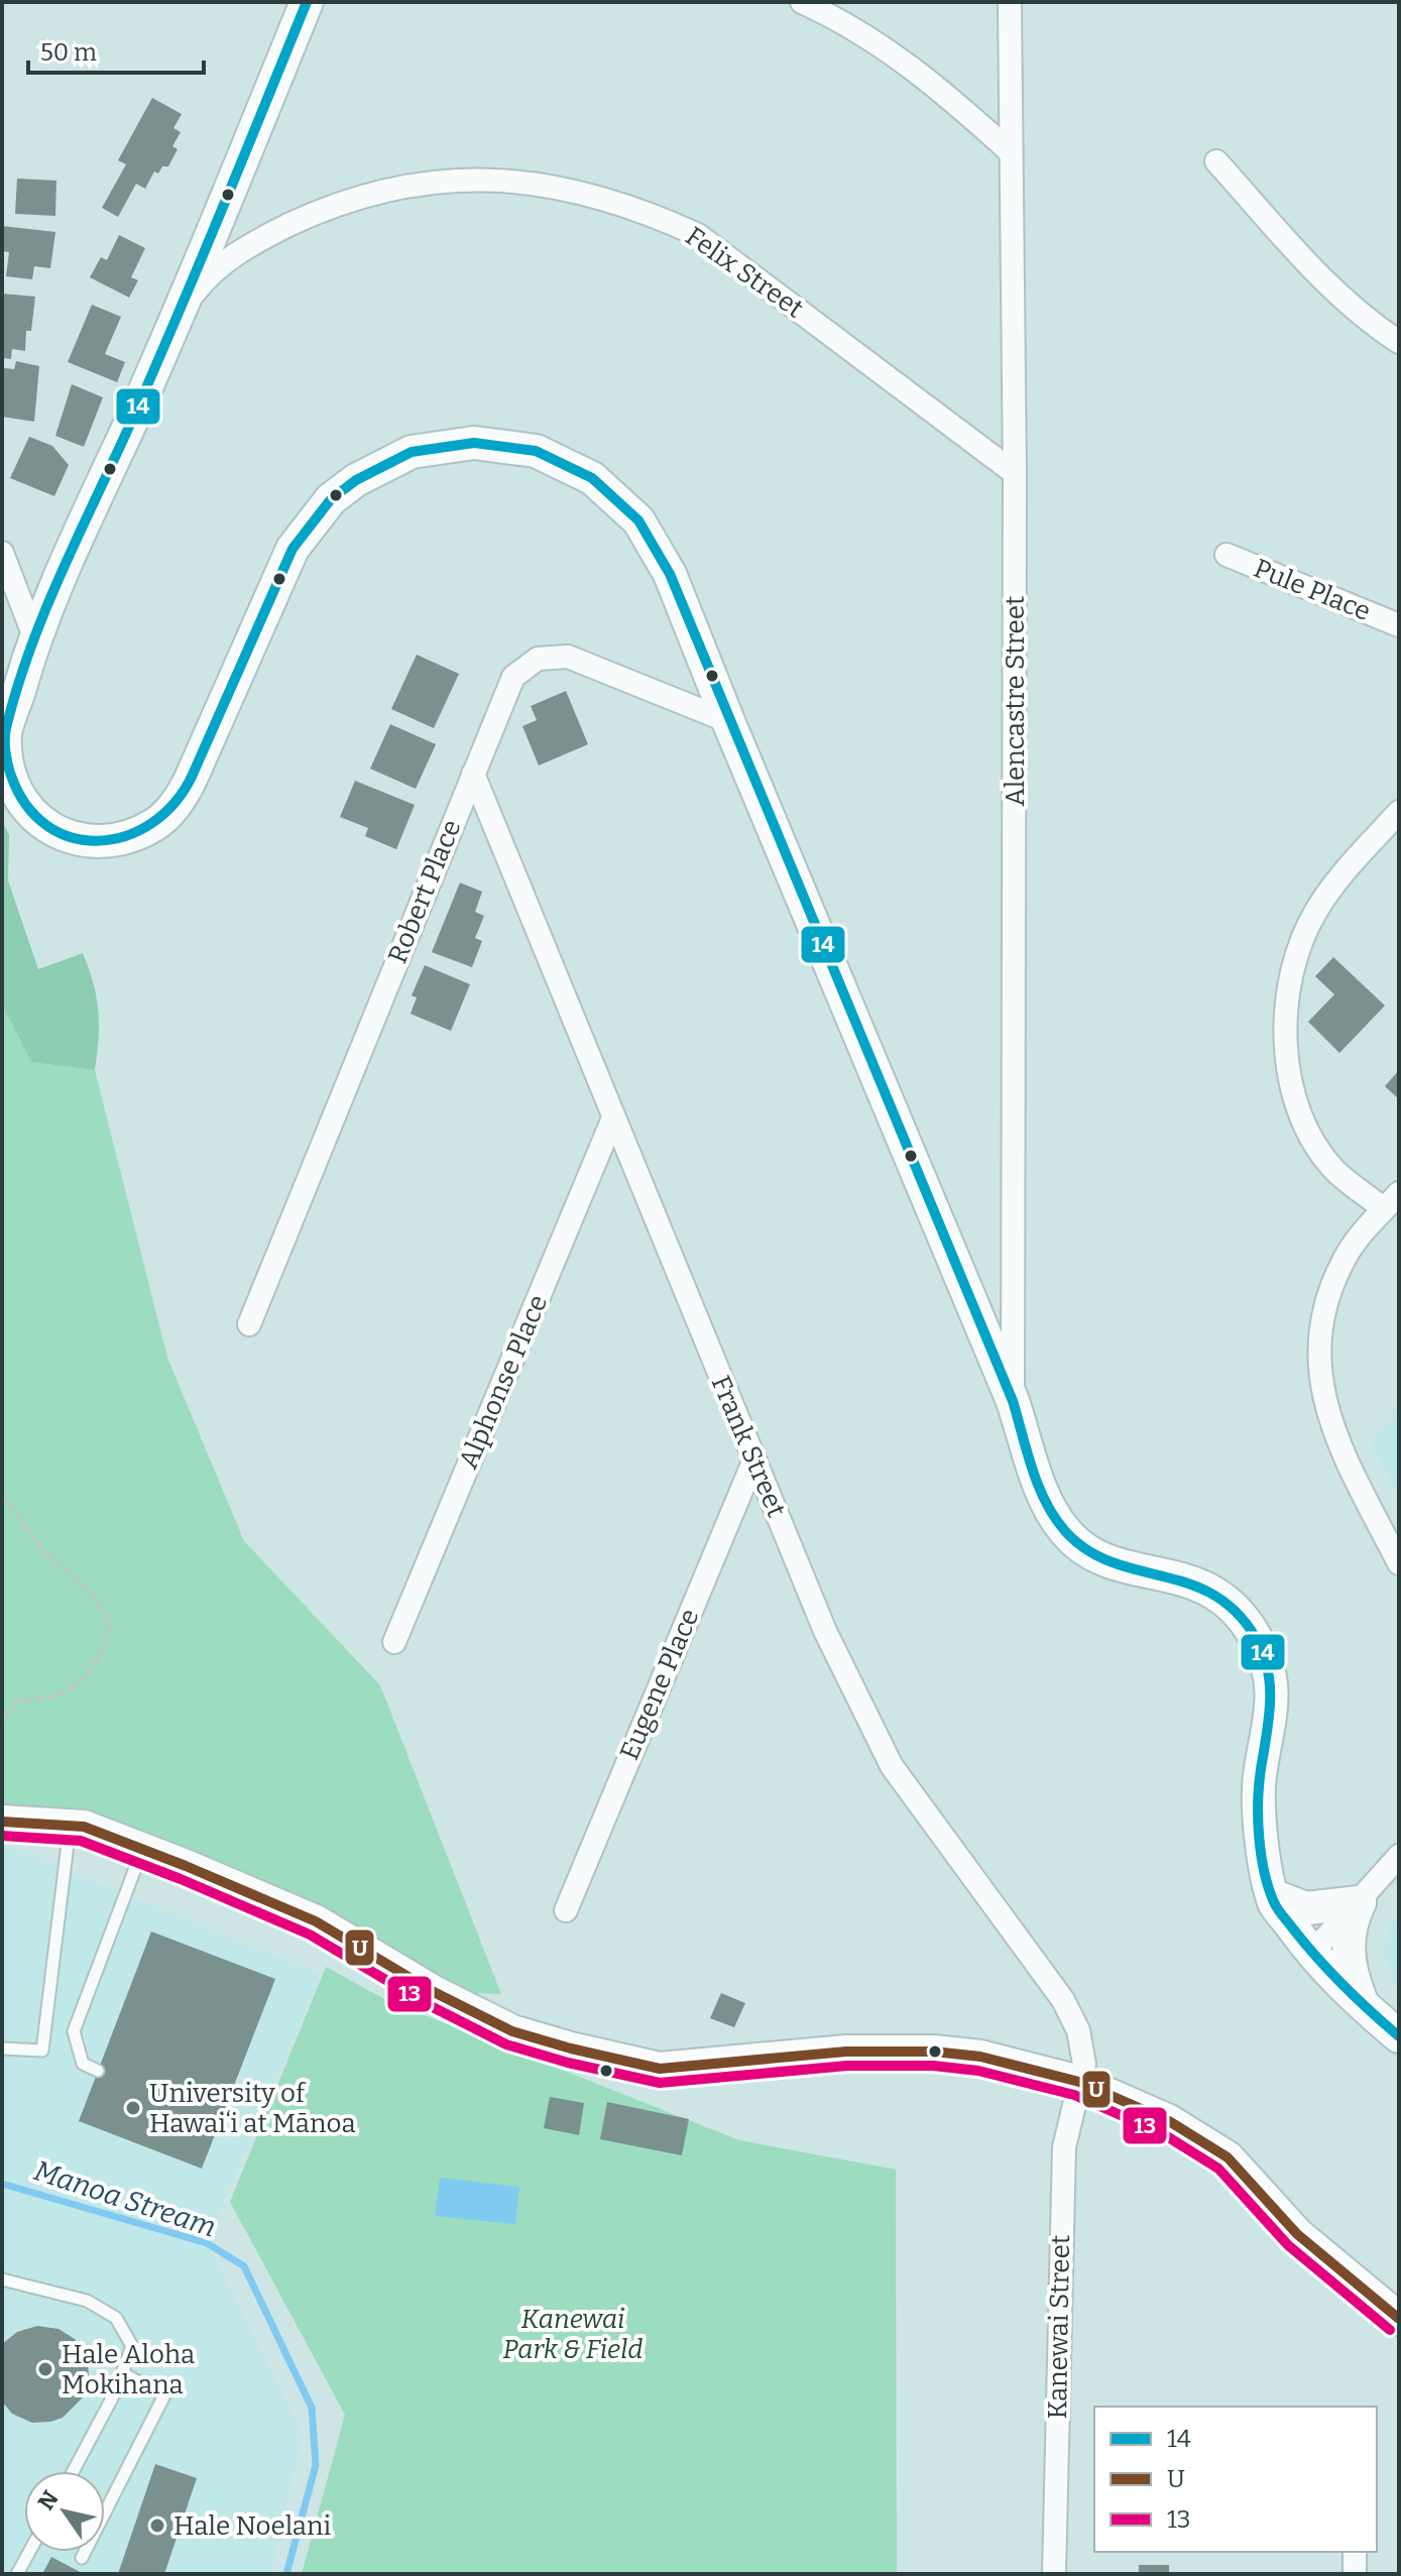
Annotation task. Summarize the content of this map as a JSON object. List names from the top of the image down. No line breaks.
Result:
{"streets":{"street":["Felix Street","Pule Place","Alencastre Street","Robert Place","Alphonse Place","Frank Street","Eugene Place","Kanewai Street"]},"crossings":[["Felix Street","Alencastre Street"],["Robert Place","Frank Street"],["Alphonse Place","Frank Street"],["Frank Street","Eugene Place"],["Frank Street","Kanewai Street"]],"water":["Manoa Stream"],"parks":["Kanewai Park & Field"],"places":["University of Hawaiʻi at Mānoa","Hale Aloha Mokihana","Hale Noelani"],"lines":["transit line 14","transit line U","transit line 13"],"legend":["14","U","13"],"scale_bar":"50 m","north":"top left"}
